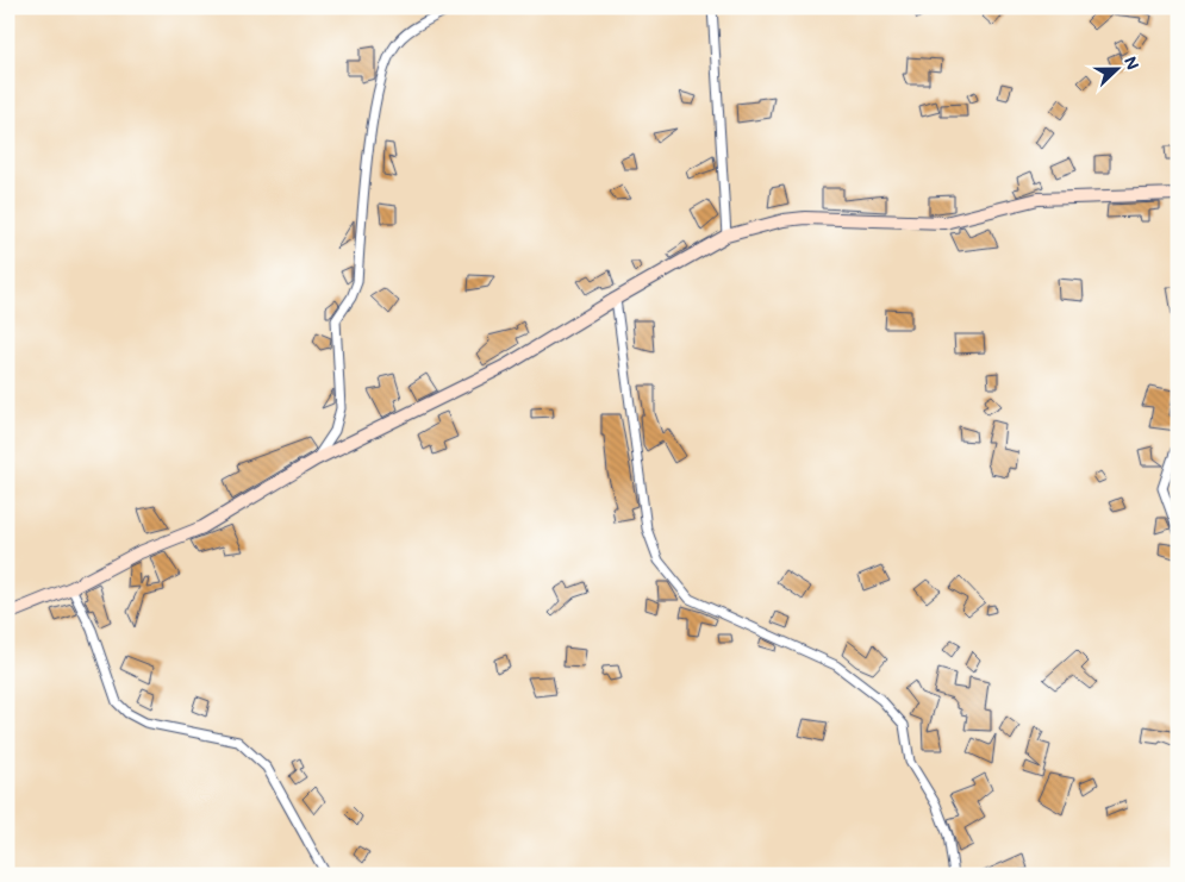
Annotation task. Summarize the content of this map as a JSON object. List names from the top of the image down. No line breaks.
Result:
{"north":"right"}
